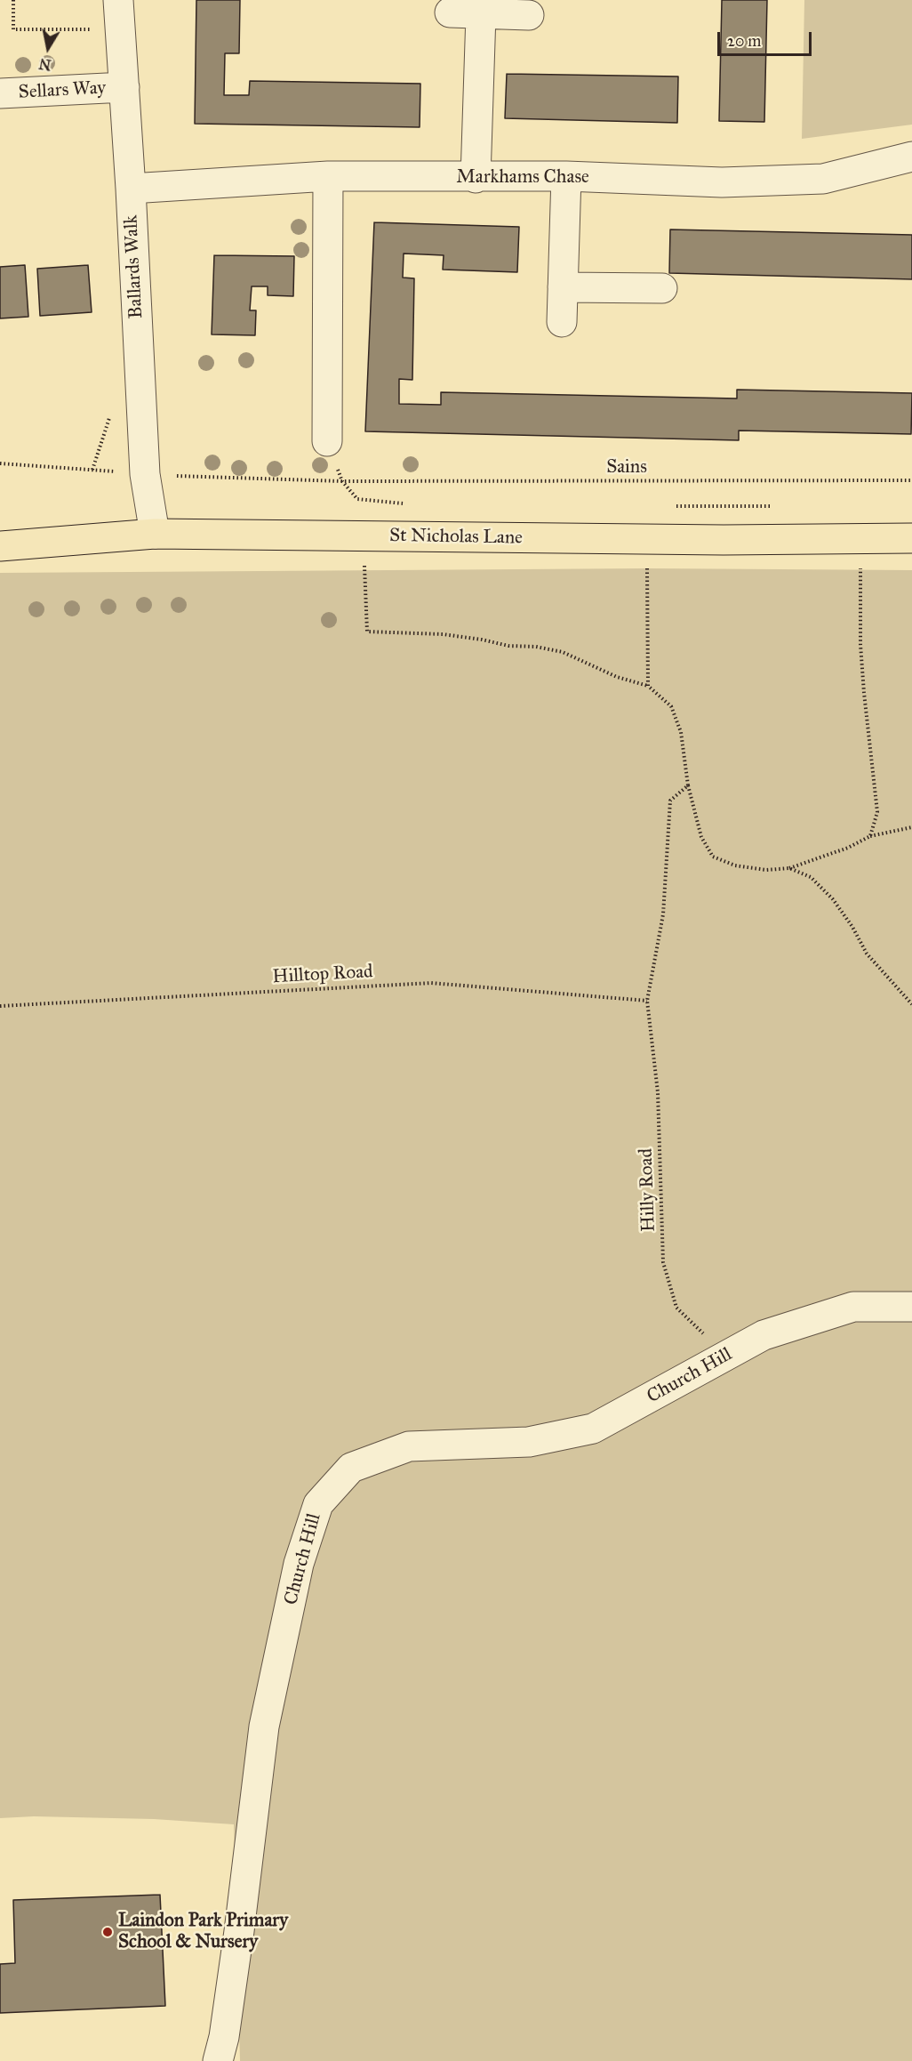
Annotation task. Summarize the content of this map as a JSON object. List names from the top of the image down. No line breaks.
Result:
{"streets":{"main road":["St Nicholas Lane"],"street":["Sellars Way","Markhams Chase","Ballards Walk","Church Hill"],"path":["Sains","Hilltop Road","Hilly Road"]},"crossings":[["Sellars Way","Ballards Walk"],["Markhams Chase","Ballards Walk"],["Ballards Walk","St Nicholas Lane"],["Hilltop Road","Hilly Road"],["Hilly Road","Church Hill"]],"places":["Laindon Park Primary School & Nursery"],"scale_bar":"20 m","north":"bottom"}
